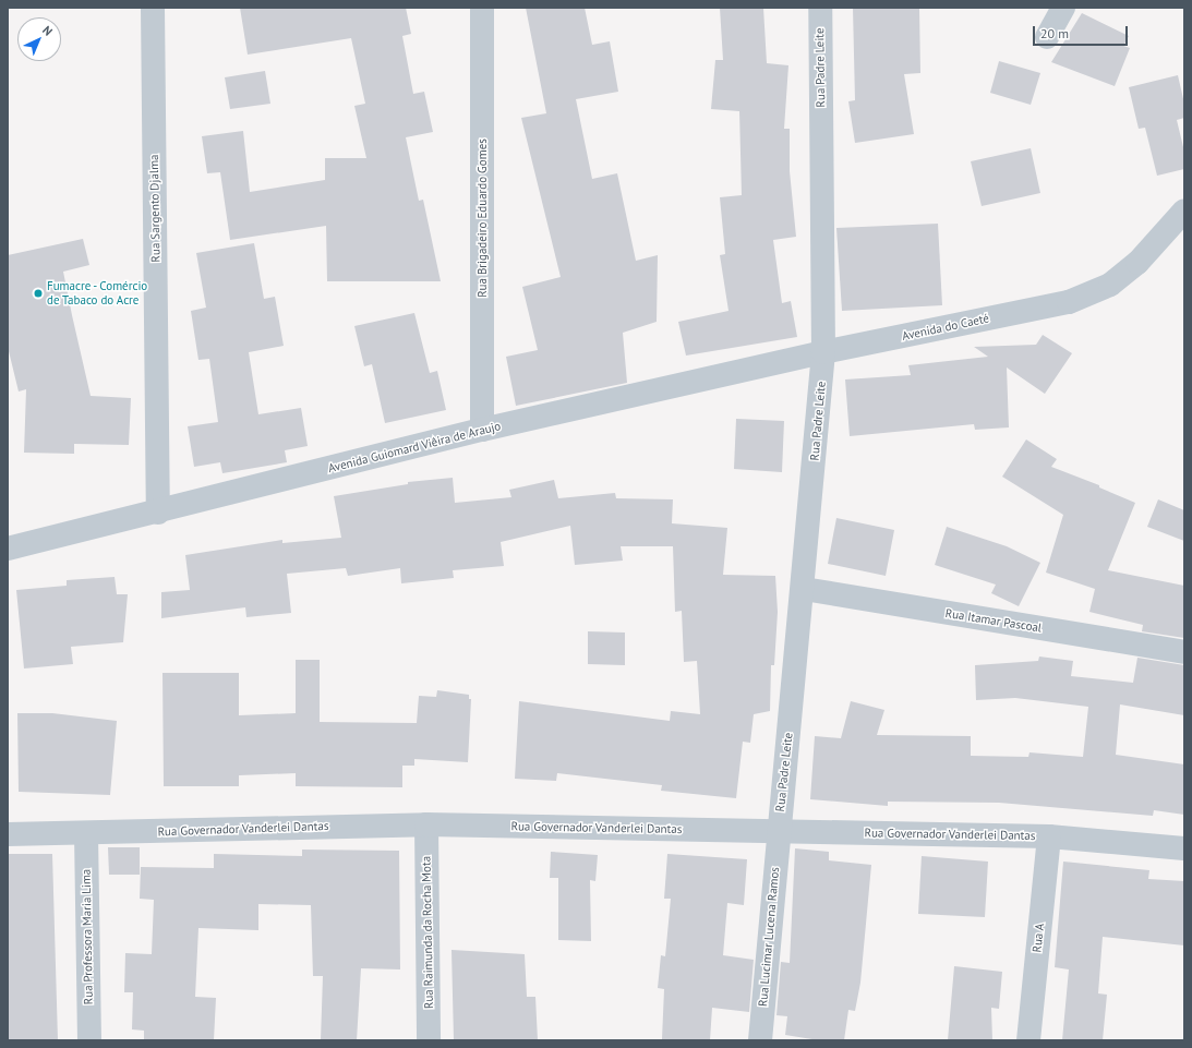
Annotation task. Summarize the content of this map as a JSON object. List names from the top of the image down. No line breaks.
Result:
{"streets":{"street":["Rua Padre Leite","Rua Sargento Djalma","Rua Brigadeiro Eduardo Gomes","Avenida do Caeté","Avenida Guiomard Viêira de Araujo","Rua Itamar Pascoal","Rua Governador Vanderlei Dantas","Rua Raimunda da Rocha Mota","Rua Professora Maria Lima","Rua Lucimar Lucena Ramos","Rua A"]},"crossings":[["Rua Padre Leite","Avenida do Caeté"],["Rua Padre Leite","Avenida Guiomard Viêira de Araujo"],["Rua Padre Leite","Rua Itamar Pascoal"],["Rua Padre Leite","Rua Governador Vanderlei Dantas"],["Rua Padre Leite","Rua Lucimar Lucena Ramos"],["Rua Sargento Djalma","Avenida Guiomard Viêira de Araujo"],["Rua Brigadeiro Eduardo Gomes","Avenida Guiomard Viêira de Araujo"],["Avenida do Caeté","Avenida Guiomard Viêira de Araujo"],["Rua Governador Vanderlei Dantas","Rua Raimunda da Rocha Mota"],["Rua Governador Vanderlei Dantas","Rua Professora Maria Lima"],["Rua Governador Vanderlei Dantas","Rua Lucimar Lucena Ramos"],["Rua Governador Vanderlei Dantas","Rua A"]],"places":["Fumacre - Comércio de Tabaco do Acre"],"scale_bar":"20 m","north":"top right"}
